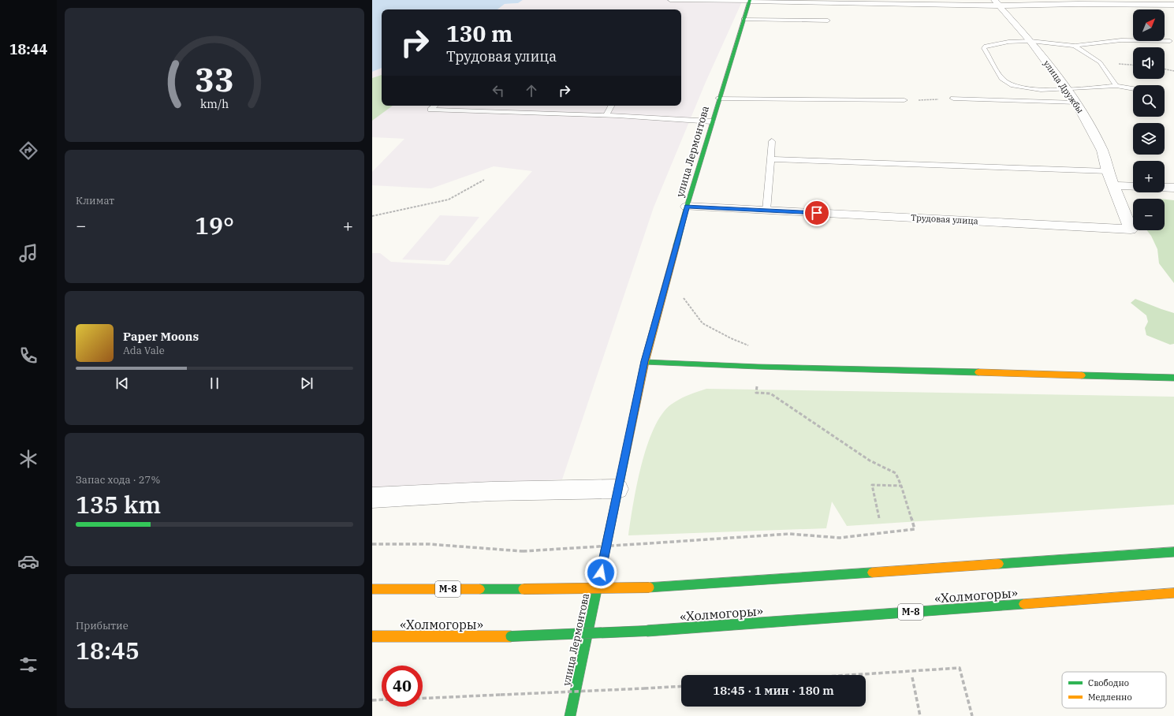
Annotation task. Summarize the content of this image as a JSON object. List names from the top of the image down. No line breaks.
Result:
{"streets":{"street":["улица Дружбы","улица Лермонтова","Трудовая улица","М-8","«Холмогоры»"]},"crossings":[["улица Дружбы","Трудовая улица"],["улица Лермонтова","Трудовая улица"]],"legend":["Свободно","Медленно"],"north":"top right","page":{"tabs":"18:44","map_buttons":["+","−"],"turn":["130 m","Трудовая улица"],"tile":["Климат",["Запас хода · 27%","135 km"],["Прибытие","18:45"]],"heat":["−","19°","+"],"song":["Paper Moons","Ada Vale"],"limit":"40","trip":"18:45 · 1 мин · 180 m","gauge":["33","km/h"]}}
